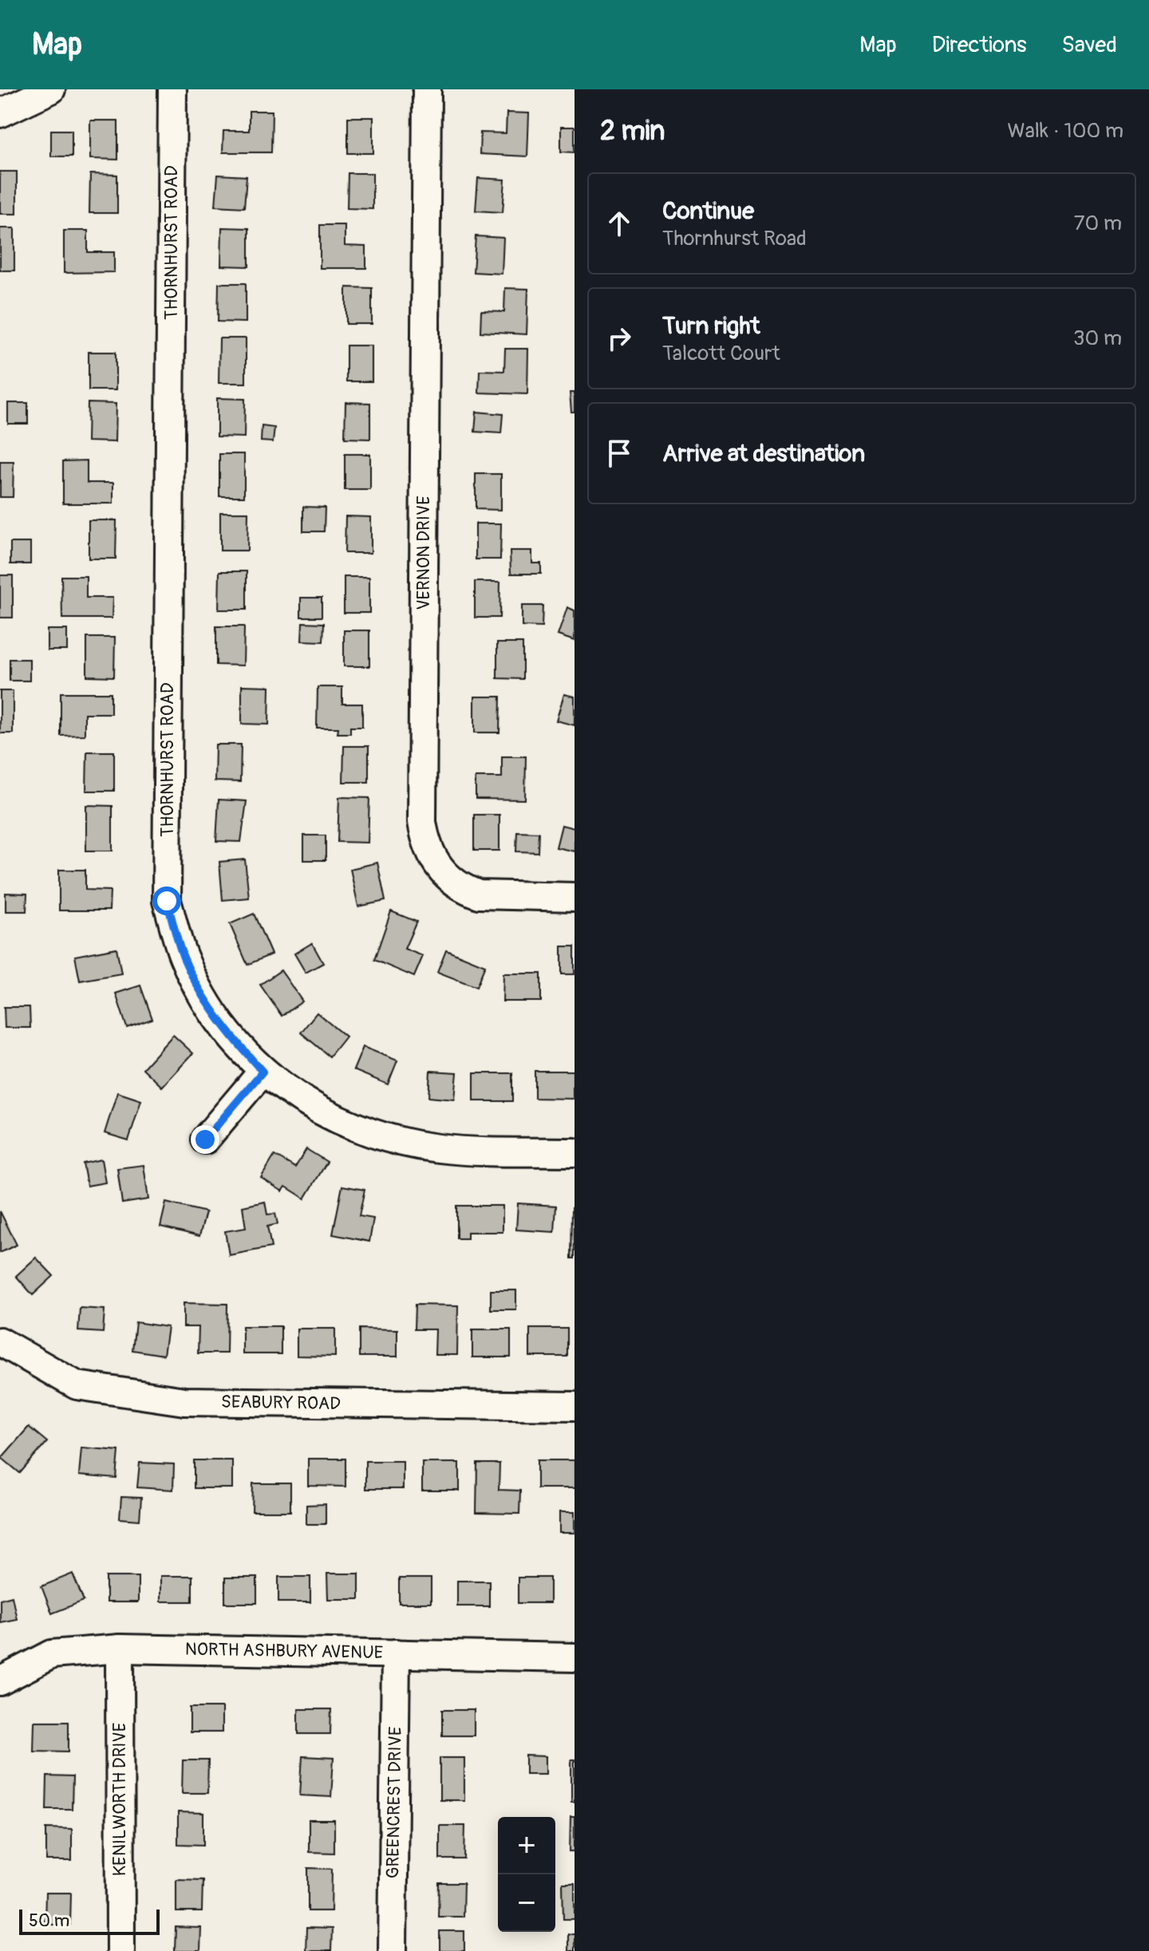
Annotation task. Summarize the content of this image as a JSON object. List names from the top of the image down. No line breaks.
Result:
{"streets":{"street":["THORNHURST ROAD","VERNON DRIVE","SEABURY ROAD","NORTH ASHBURY AVENUE","KENILWORTH DRIVE","GREENCREST DRIVE"]},"crossings":[["NORTH ASHBURY AVENUE","KENILWORTH DRIVE"],["NORTH ASHBURY AVENUE","GREENCREST DRIVE"]],"scale_bar":"50 m","page":{"header":"Map","nav":["Map","Directions","Saved"],"heading":["2 min","Walk · 100 m"],"list":[["Continue","Thornhurst Road","70 m"],["Turn right","Talcott Court","30 m"],"Arrive at destination"],"map_buttons":["+","−"],"scale":"50 m"}}
